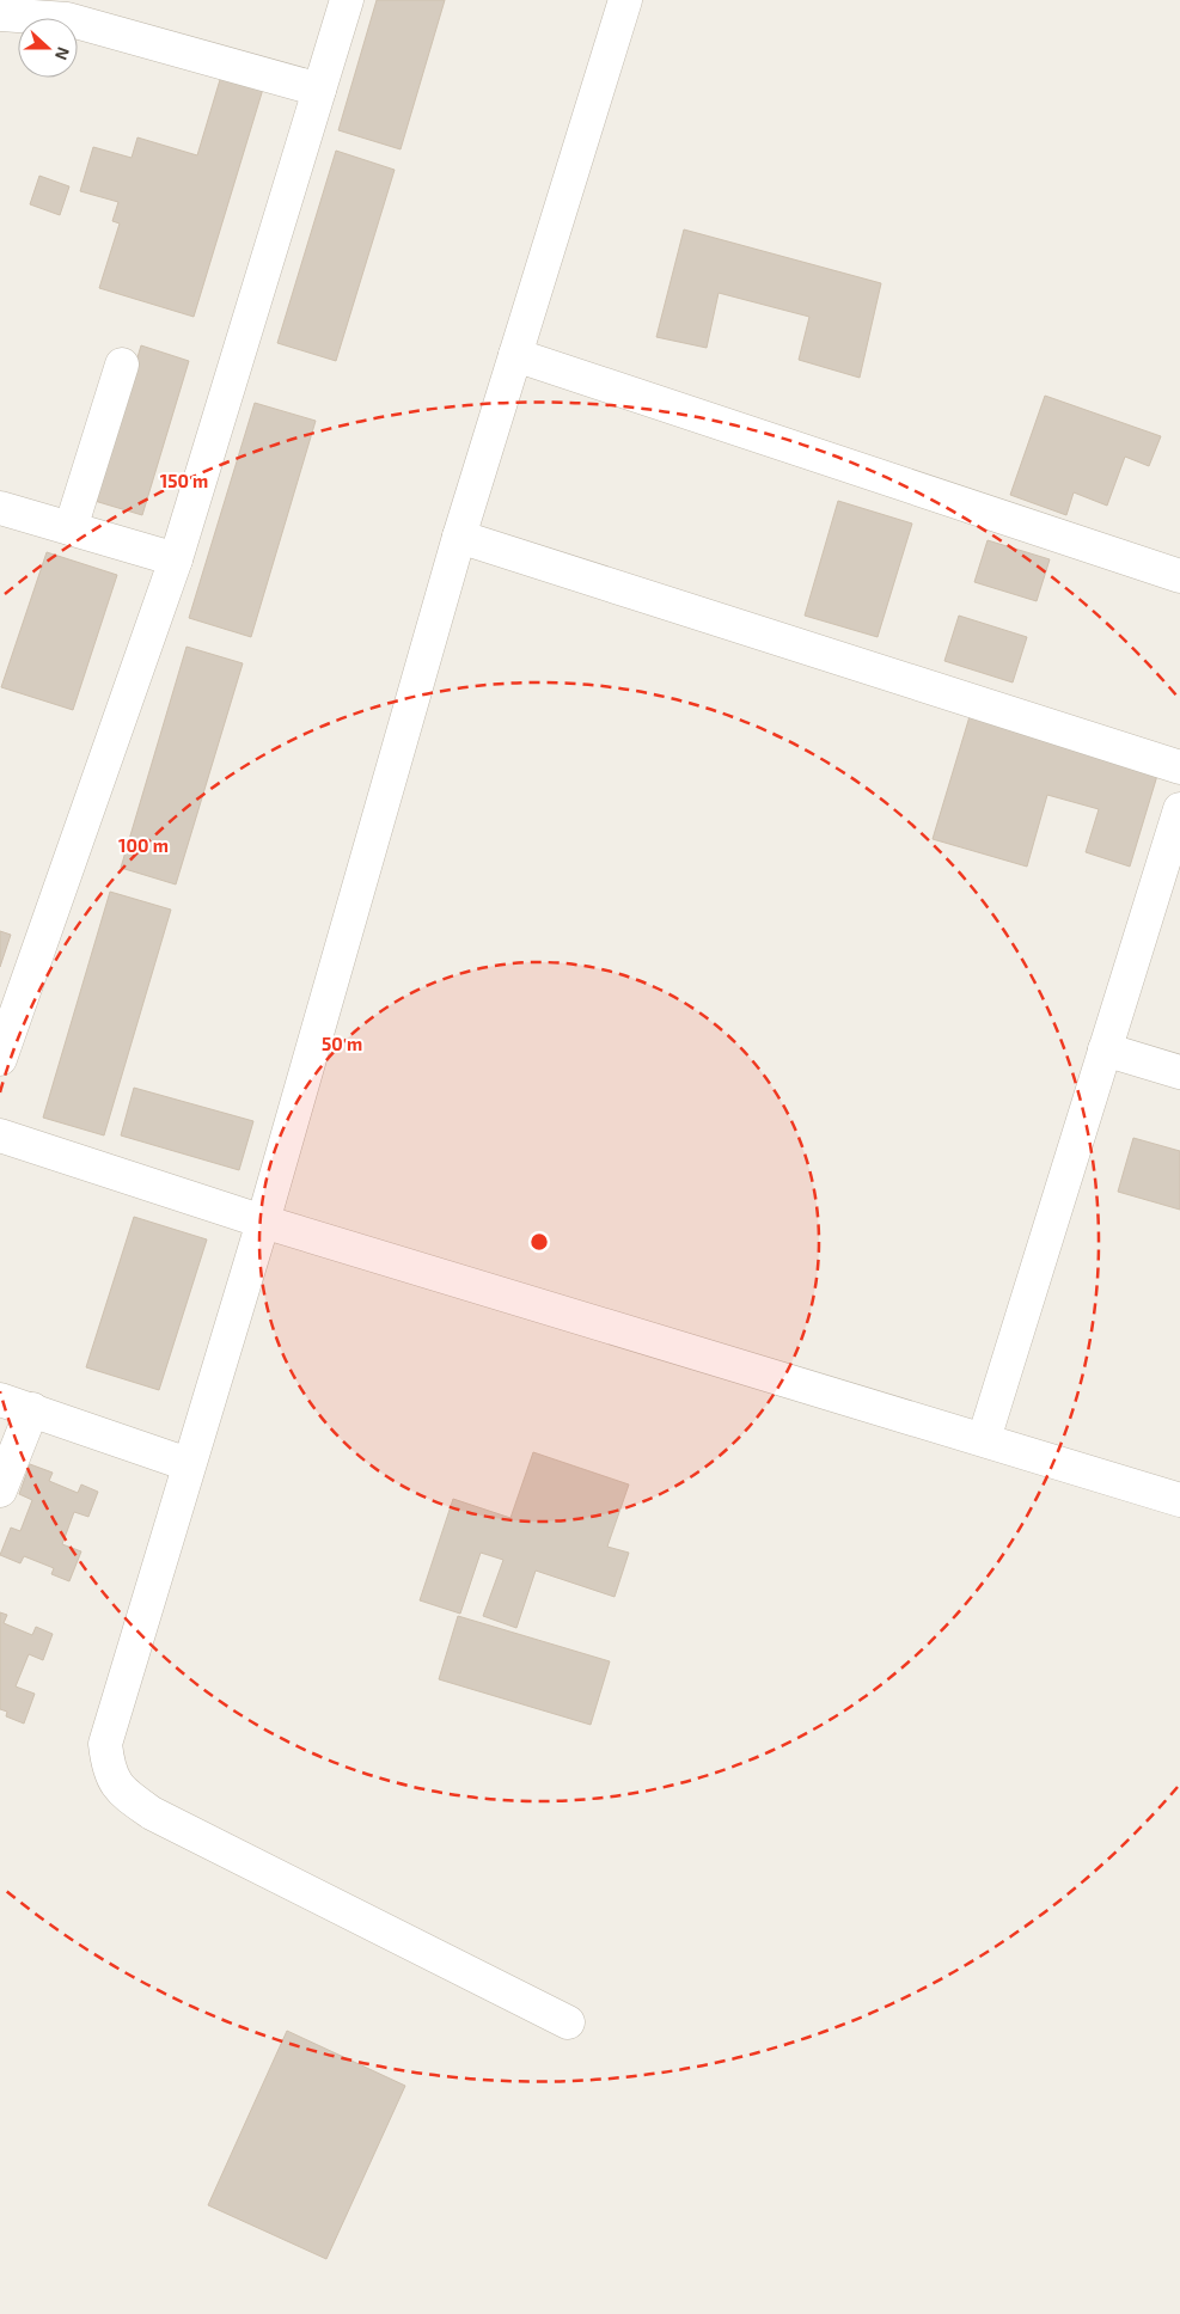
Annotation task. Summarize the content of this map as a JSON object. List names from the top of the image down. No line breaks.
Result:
{"north":"right","rings":["150 m","100 m","50 m"]}
